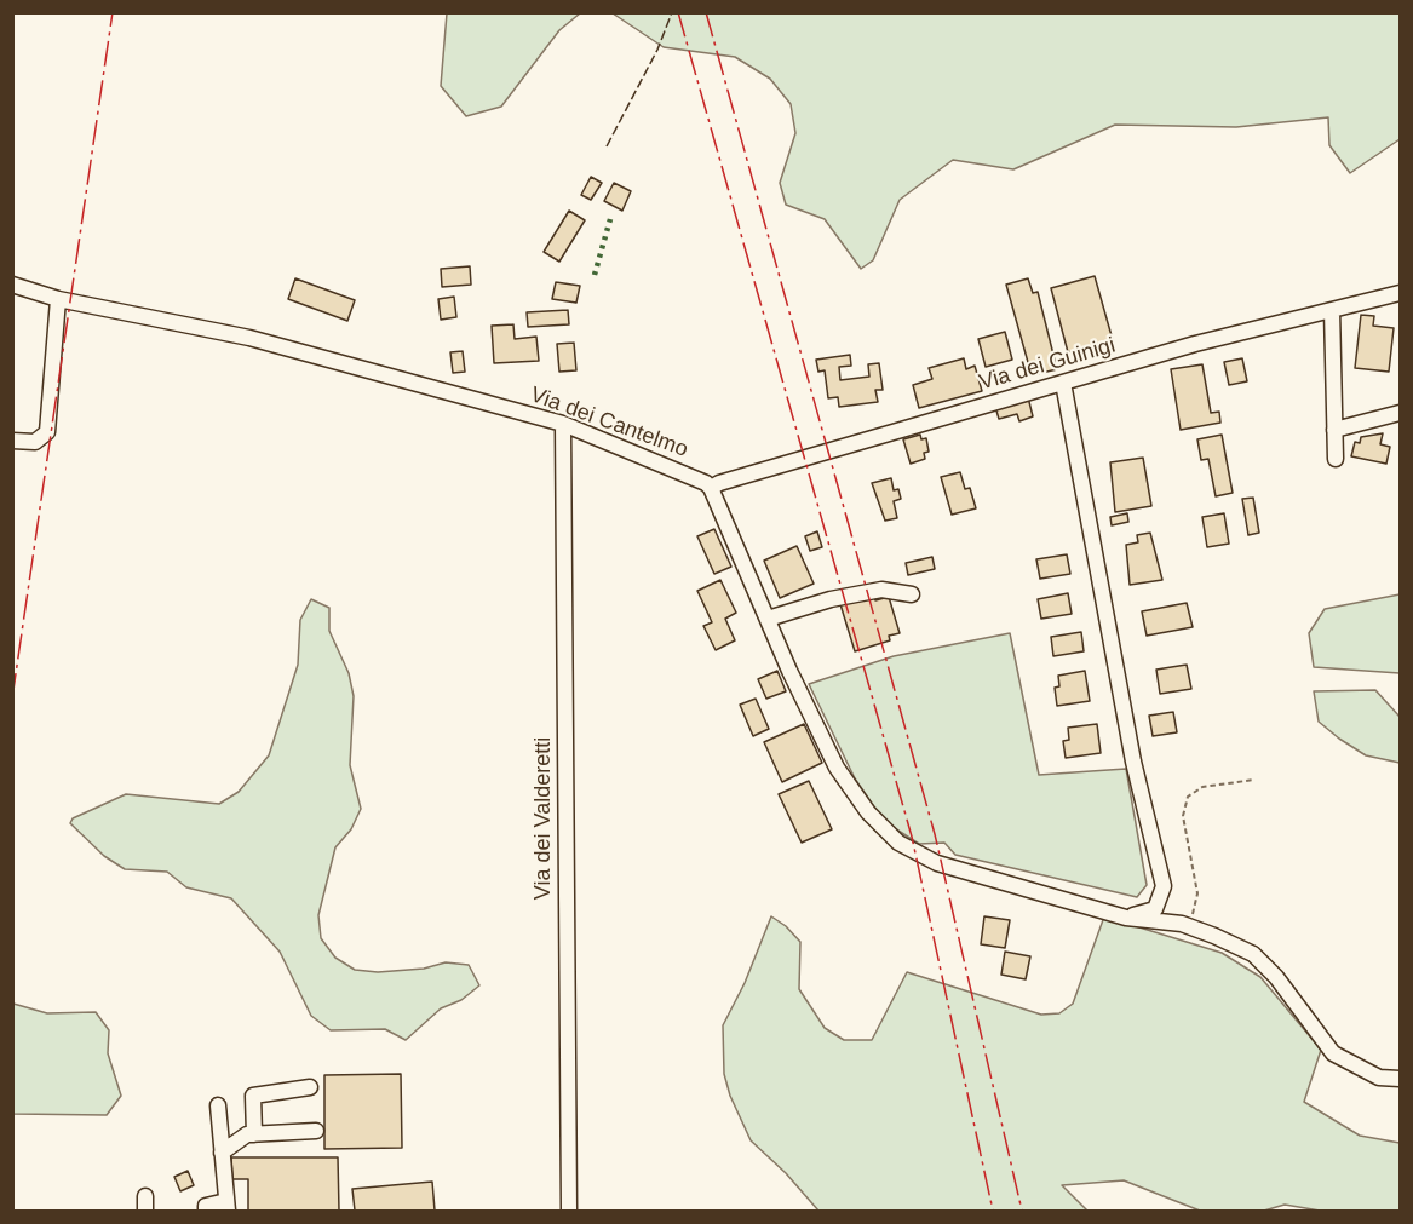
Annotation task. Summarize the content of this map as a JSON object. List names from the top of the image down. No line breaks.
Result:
{"streets":{"street":["Via dei Guinigi","Via dei Cantelmo","Via dei Valderetti"]},"crossings":[["Via dei Guinigi","Via dei Cantelmo"],["Via dei Cantelmo","Via dei Valderetti"]]}
